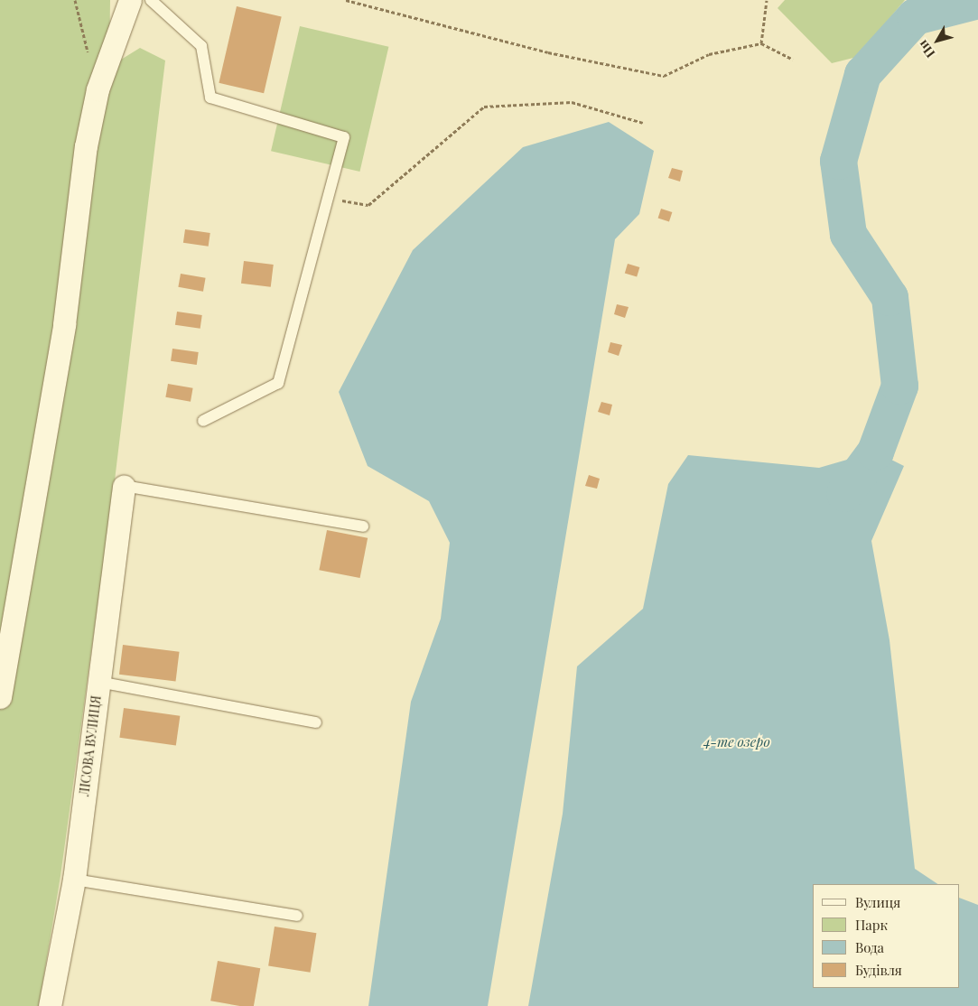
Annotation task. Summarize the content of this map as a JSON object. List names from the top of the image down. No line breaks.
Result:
{"streets":{"street":["ЛІСОВА ВУЛИЦЯ"]},"water":["4-те озеро"],"legend":["Вулиця","Парк","Вода","Будівля"],"north":"bottom left"}
